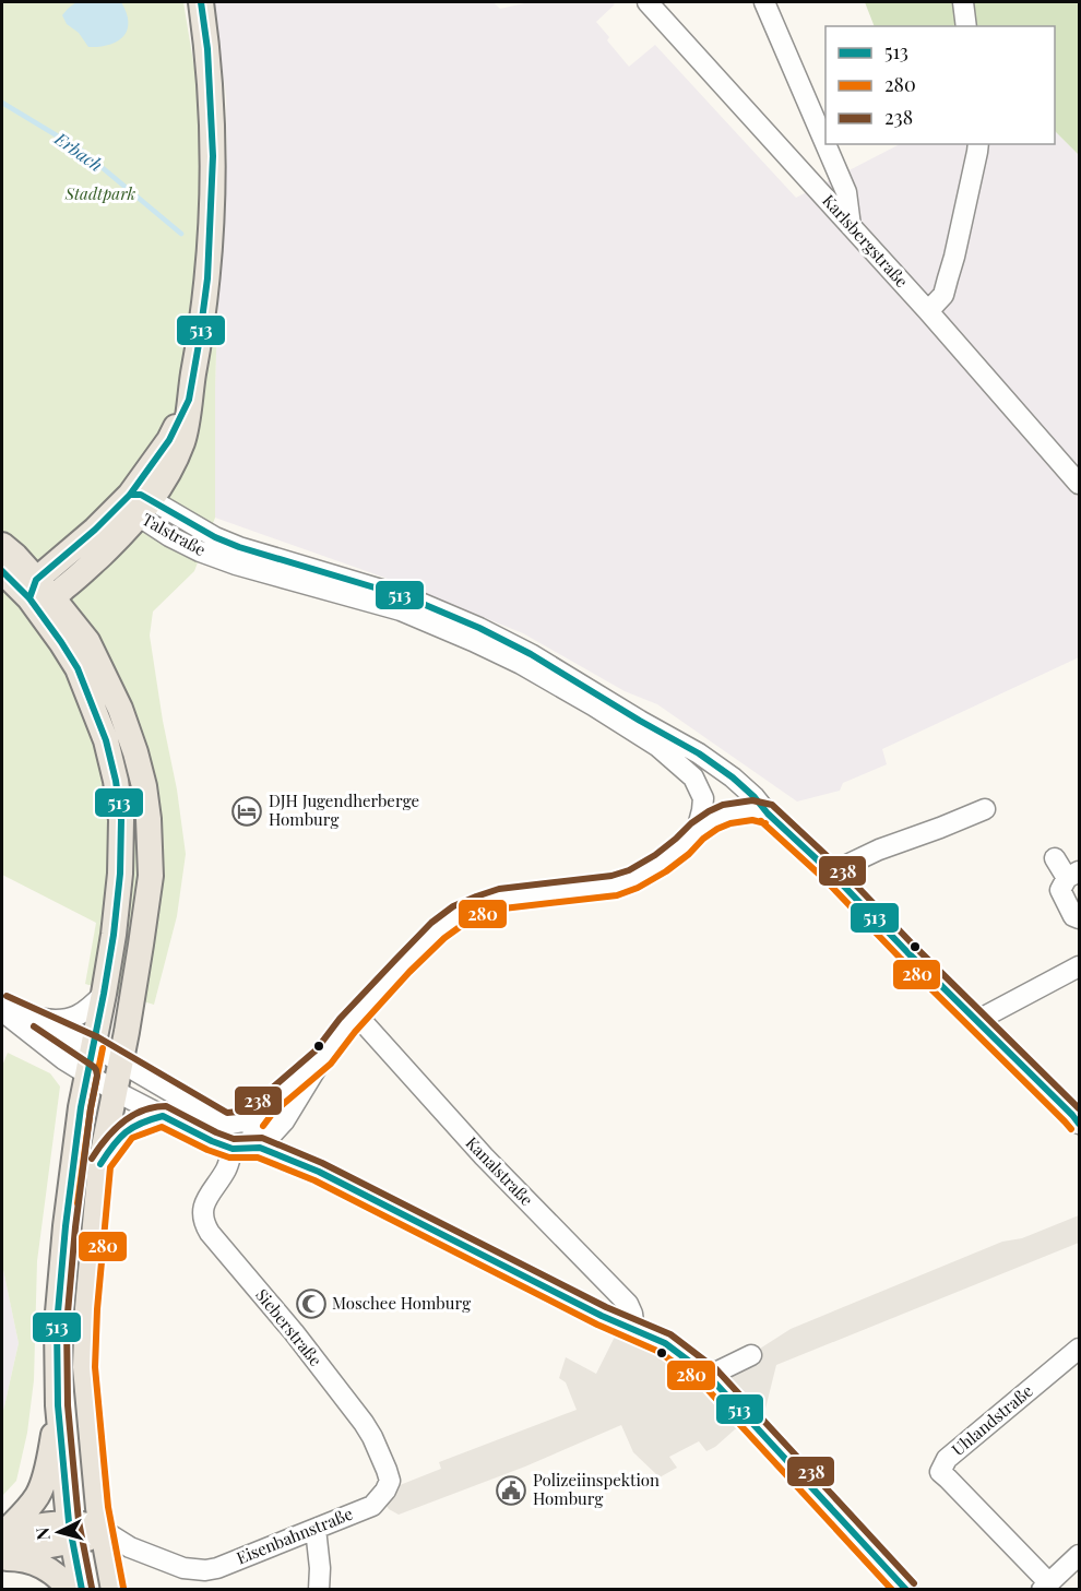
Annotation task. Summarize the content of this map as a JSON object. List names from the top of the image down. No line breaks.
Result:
{"streets":{"street":["Karlsbergstraße","Talstraße","Kanalstraße","Sieberstraße","Uhlandstraße","Eisenbahnstraße"]},"crossings":[["Sieberstraße","Eisenbahnstraße"]],"water":["Erbach"],"parks":["Stadtpark"],"places":{"hotel":["DJH Jugendherberge Homburg"],"mosque":["Moschee Homburg"],"public building":["Polizeiinspektion Homburg"]},"lines":["transit line 513","transit line 238","transit line 280"],"legend":["513","280","238"],"north":"left"}
